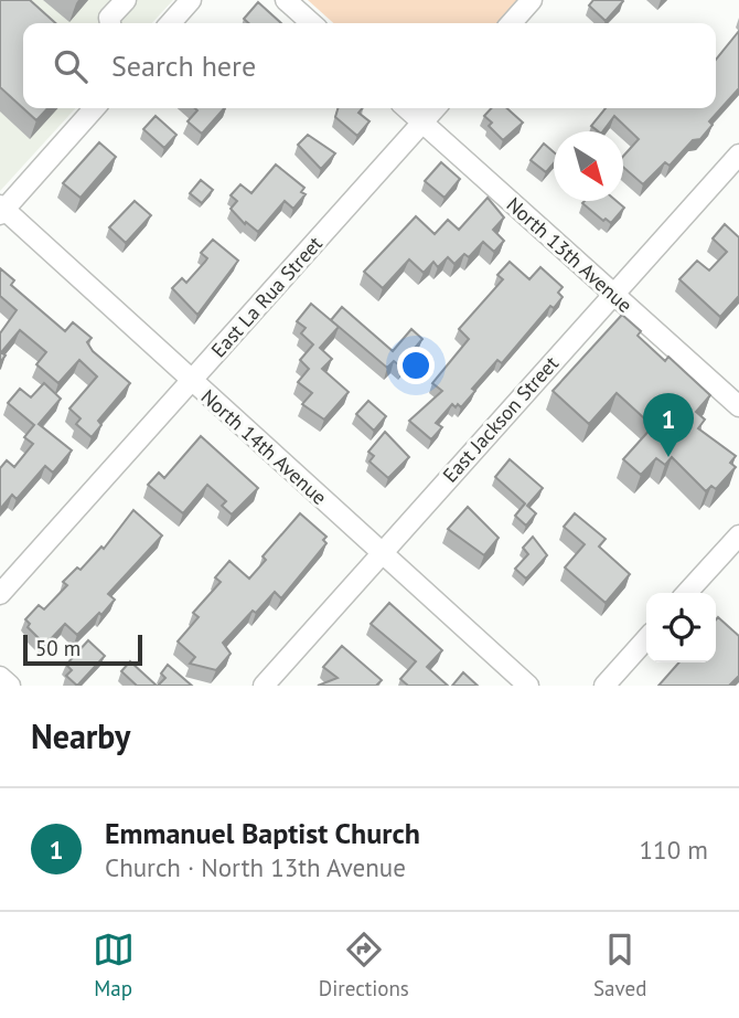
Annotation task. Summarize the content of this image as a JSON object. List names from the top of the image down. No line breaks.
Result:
{"streets":{"street":["North 13th Avenue","East La Rua Street","East Jackson Street","North 14th Avenue"]},"crossings":[["North 13th Avenue","East La Rua Street"],["North 13th Avenue","East Jackson Street"],["East La Rua Street","North 14th Avenue"],["East Jackson Street","North 14th Avenue"]],"scale_bar":"50 m","north":"bottom right","page":{"search":"Search here","pins":"1","scale":"50 m","heading":"Nearby","list":[{"mark":"1","name":"Emmanuel Baptist Church","note":"Church · North 13th Avenue","value":"110 m"}],"nav":["Map","Directions","Saved"]}}
